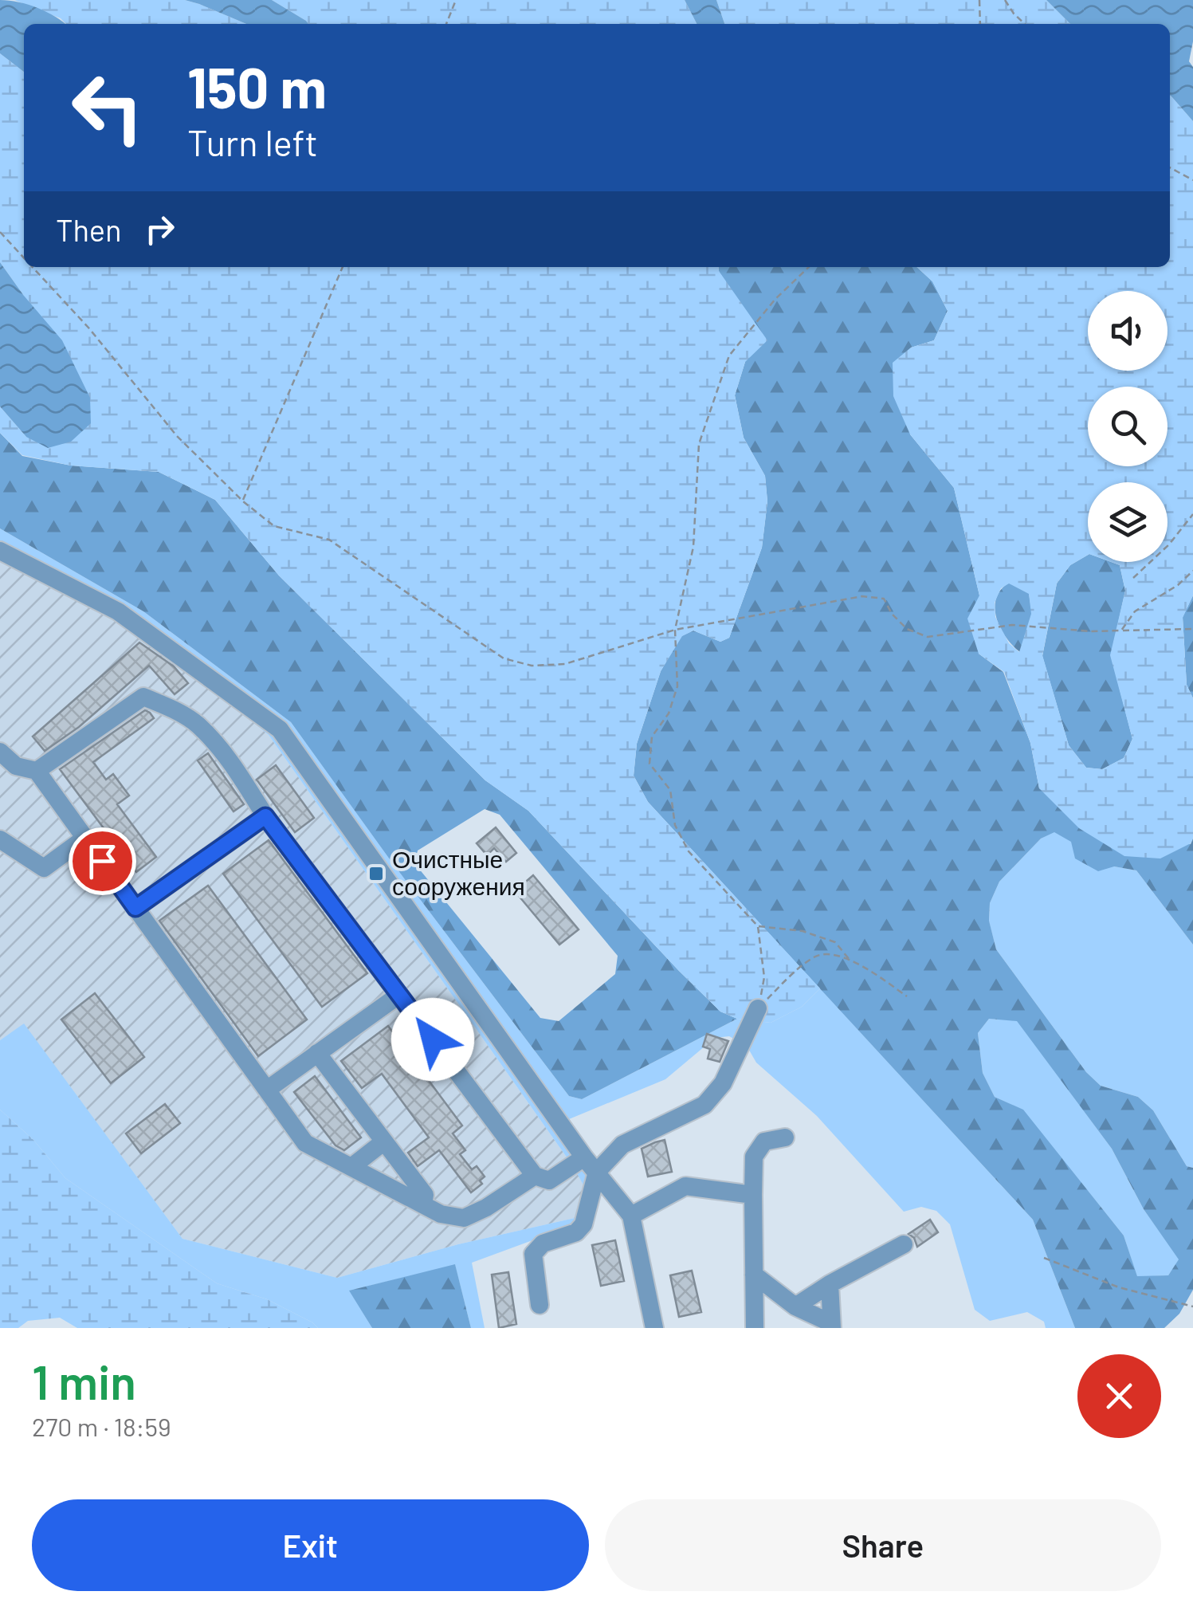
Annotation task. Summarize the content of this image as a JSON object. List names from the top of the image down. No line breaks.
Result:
{"places":{"transit":["Очистные сооружения"]},"page":{"turn":["150 m","Turn left"],"then":"Then","heading":["1 min","270 m · 18:59"],"buttons":["Exit","Share"]}}
